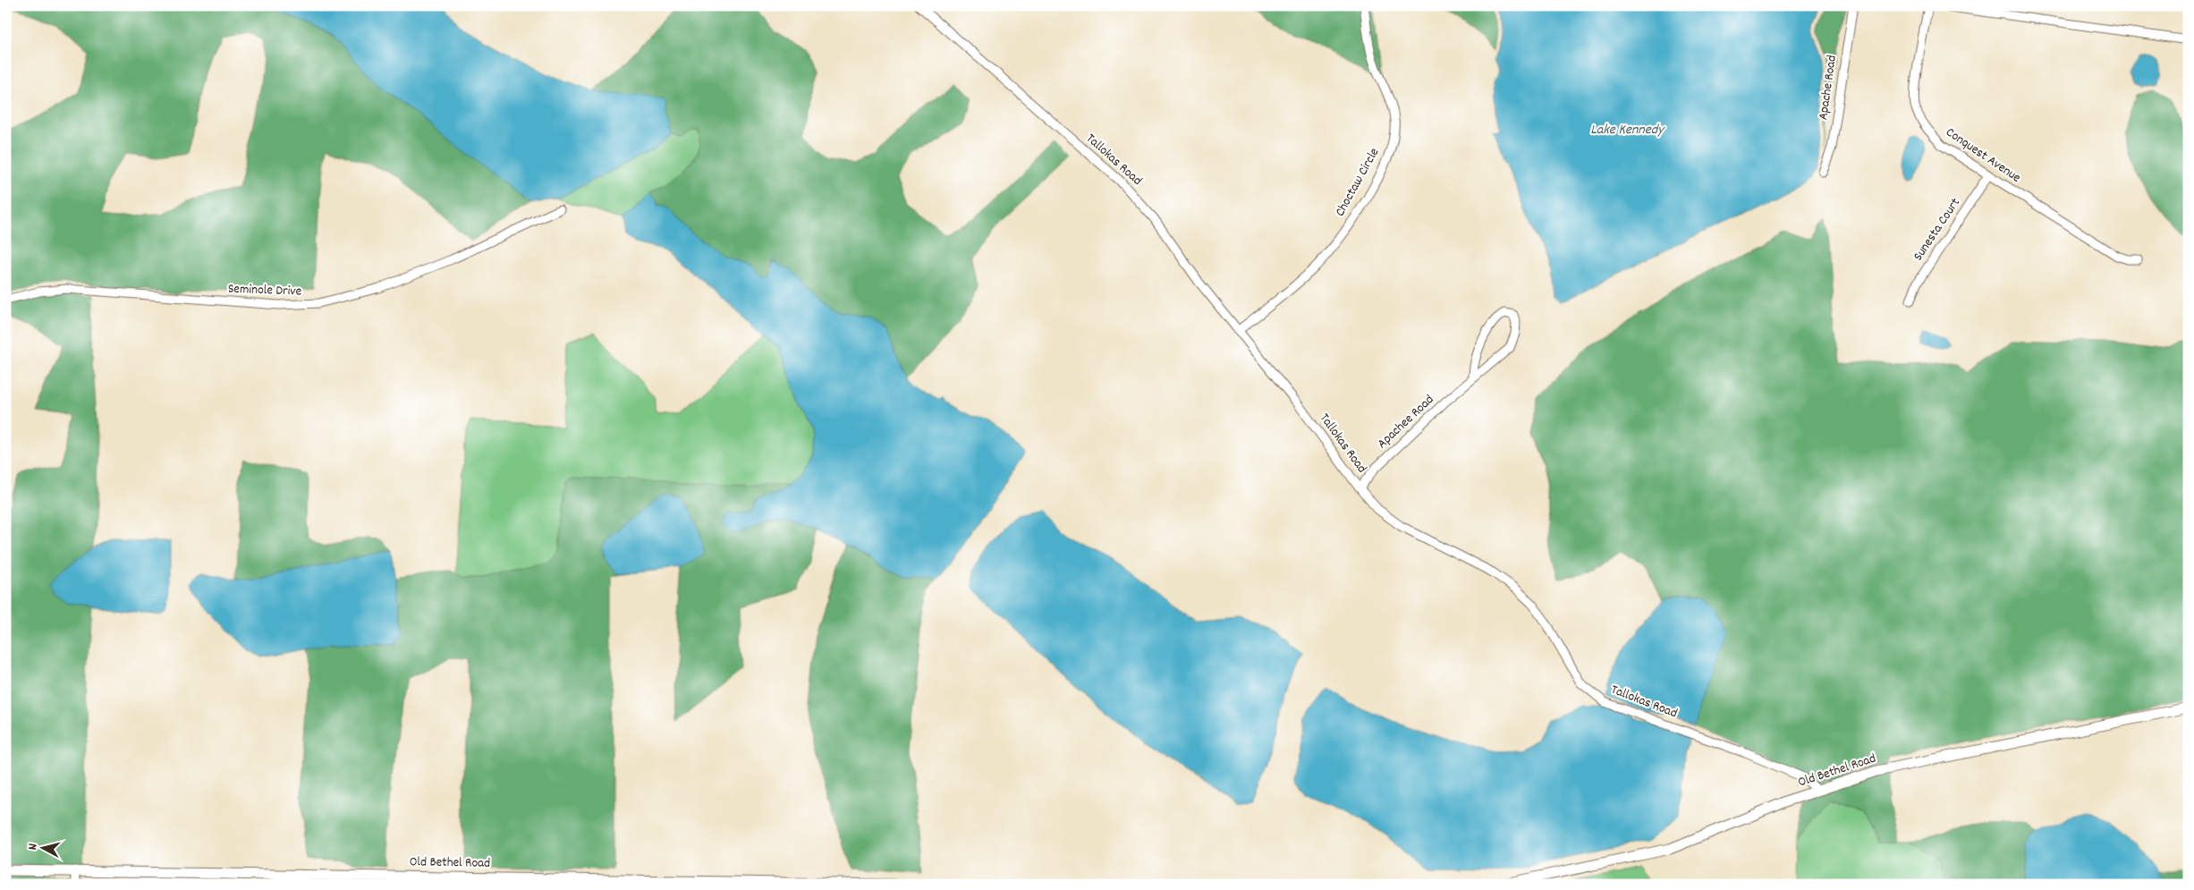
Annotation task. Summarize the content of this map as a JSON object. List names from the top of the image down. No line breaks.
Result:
{"streets":{"street":["Apache Road","Conquest Avenue","Tallokas Road","Choctaw Circle","Sunesta Court","Seminole Drive","Apachee Road","Old Bethel Road"]},"crossings":[["Conquest Avenue","Sunesta Court"],["Tallokas Road","Choctaw Circle"],["Tallokas Road","Apachee Road"],["Tallokas Road","Old Bethel Road"]],"water":["Lake Kennedy"],"north":"left"}
